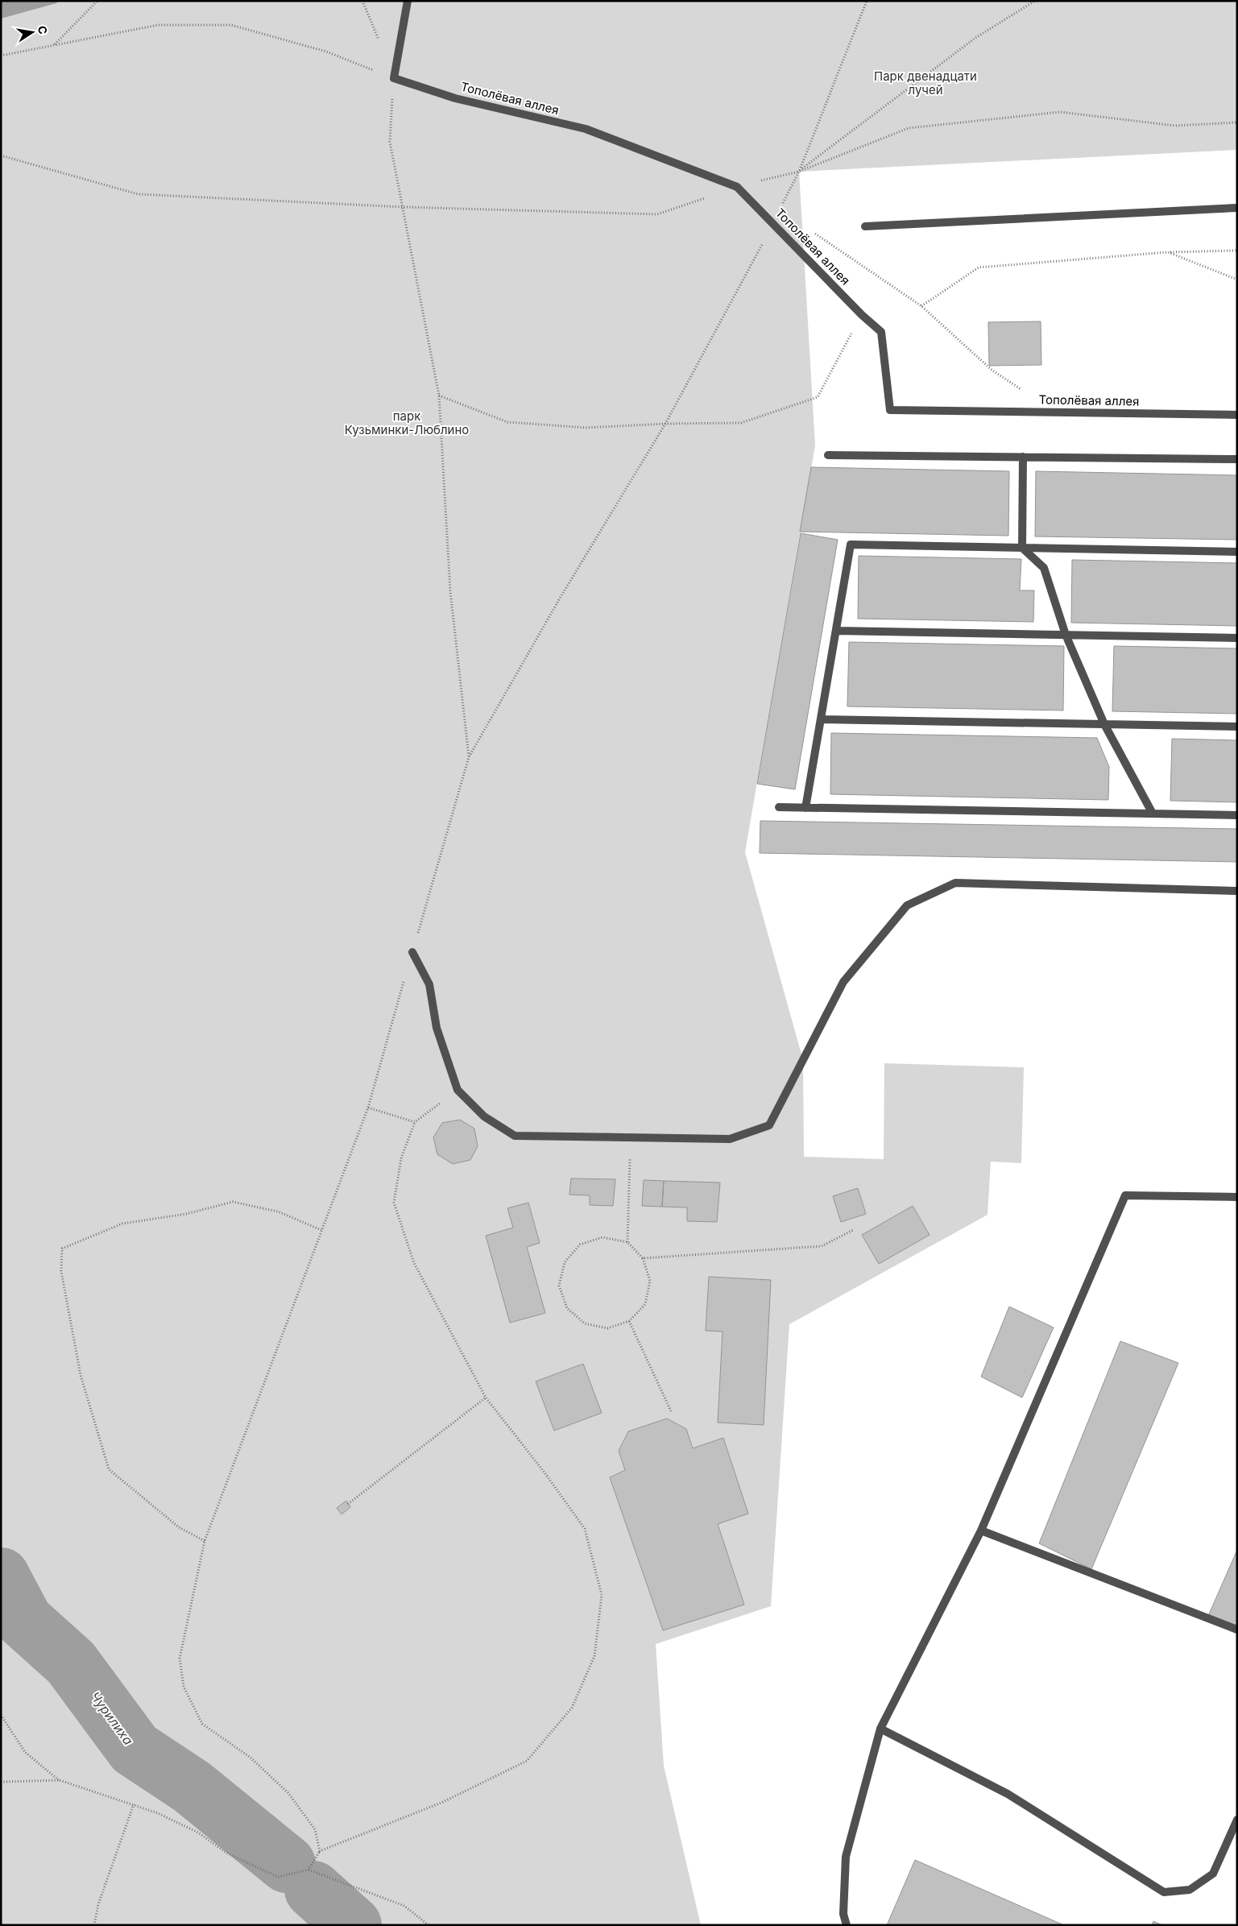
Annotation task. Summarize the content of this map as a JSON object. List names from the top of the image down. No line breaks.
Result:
{"streets":{"street":["Тополёвая аллея"]},"water":["Чурилиха"],"parks":["Парк двенадцати лучей","парк Кузьминки-Люблино"],"north":"right"}
